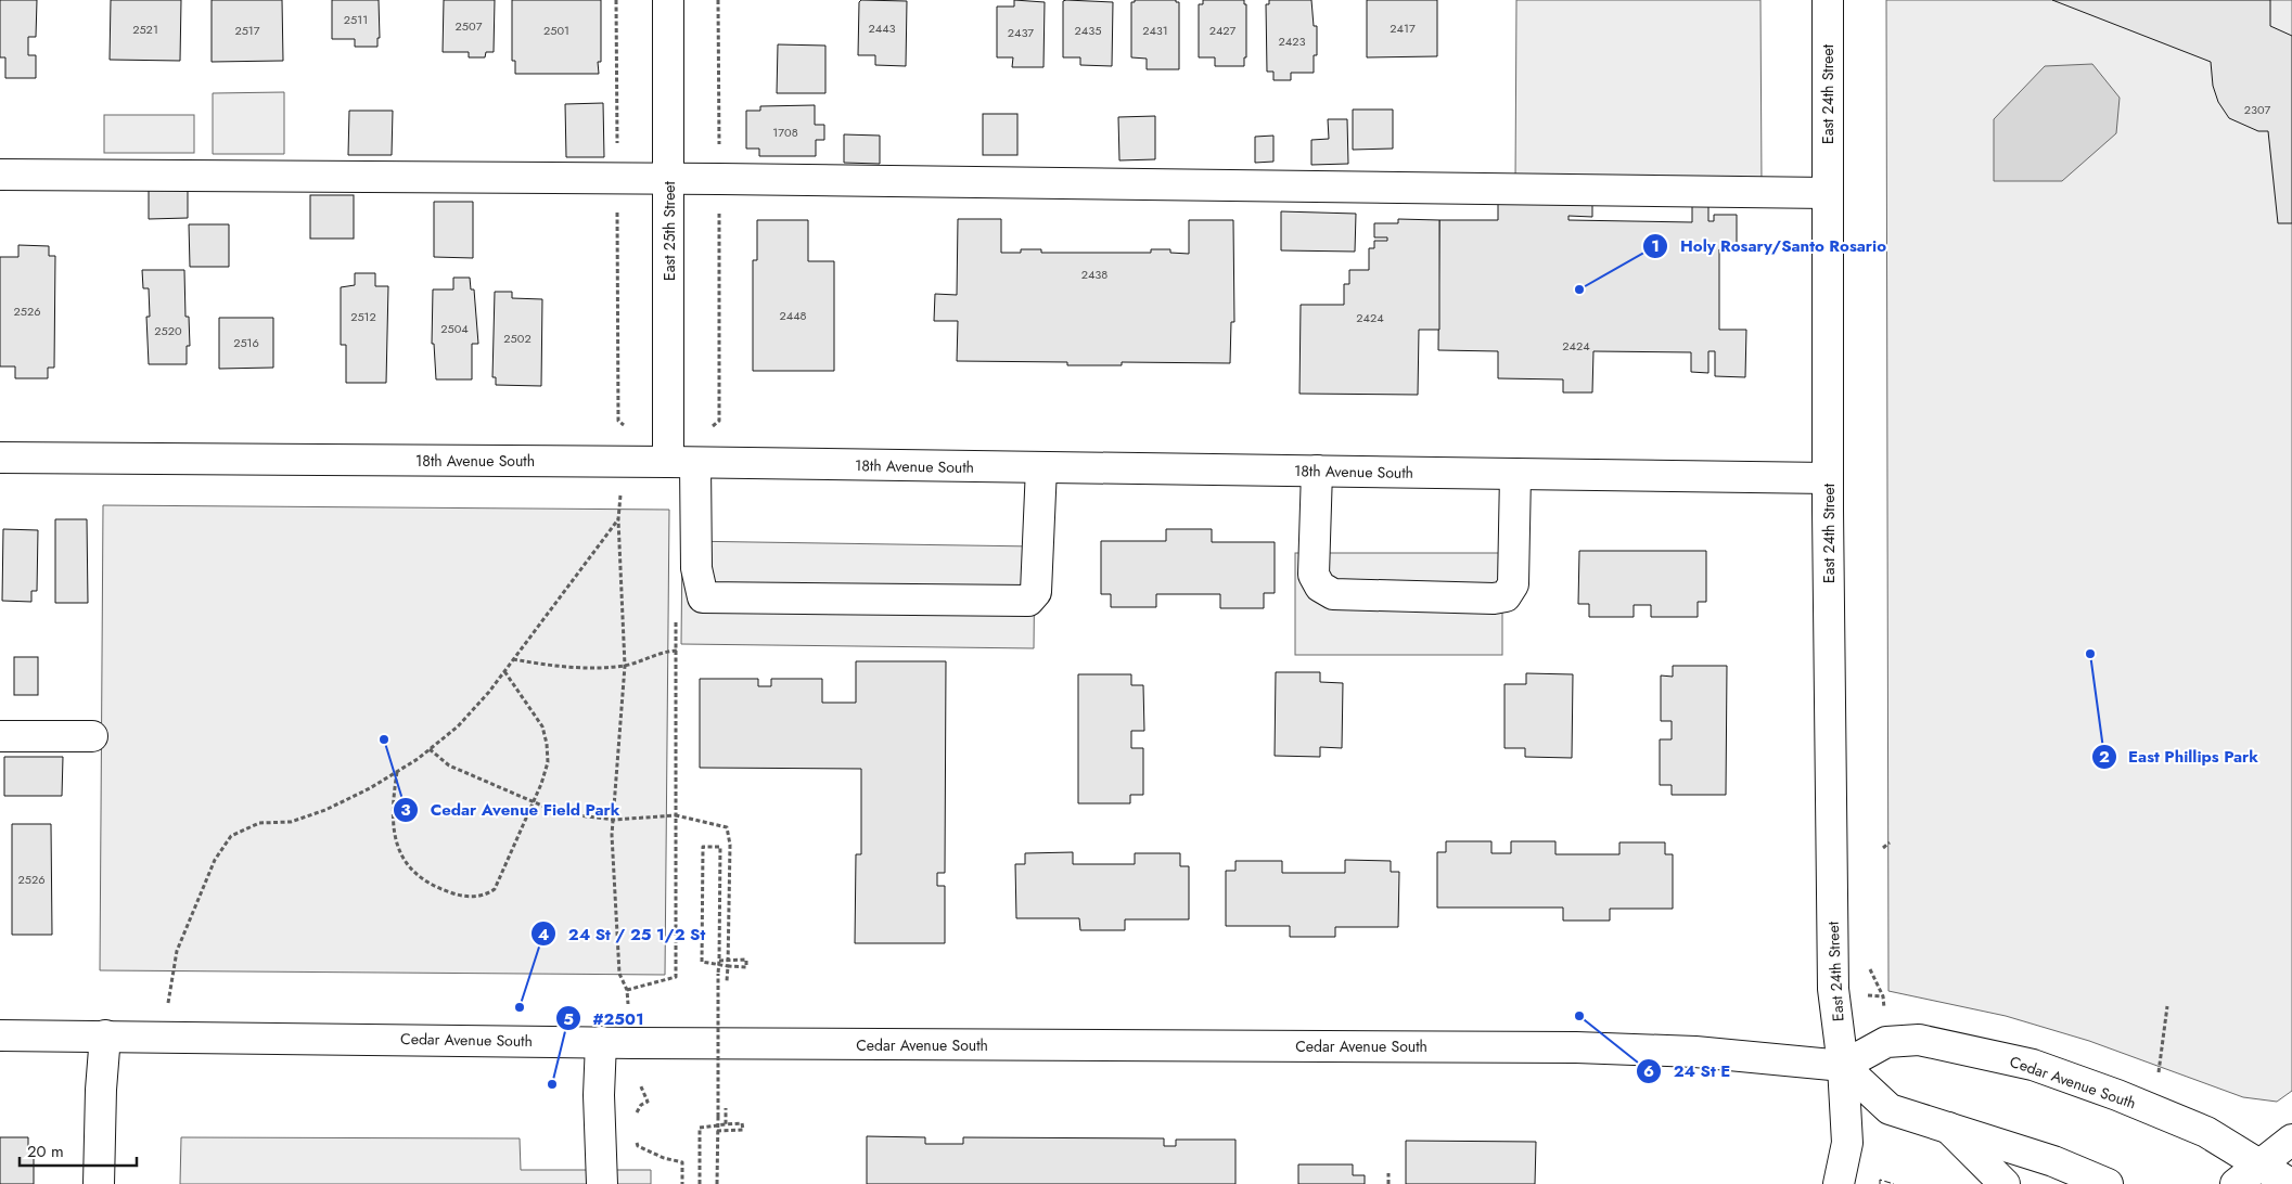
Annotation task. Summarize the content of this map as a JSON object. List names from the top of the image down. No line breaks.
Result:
{"streets":{"main road":["East 24th Street","East 25th Street","18th Avenue South","Cedar Avenue South"]},"crossings":[["East 24th Street","18th Avenue South"],["East 24th Street","Cedar Avenue South"],["East 25th Street","18th Avenue South"]],"places":["Holy Rosary/Santo Rosario","East Phillips Park","Cedar Avenue Field Park","24 St / 25 1/2 St","24 St E","#2501"],"house_numbers":["2511","2507","2443","2417","2521","2517","2501","2435","2431","2427","2437","2423","2307","1708","2438","2526","2448","2512","2424","2504","2520","2502","2516","2424","2526"],"scale_bar":"20 m"}
